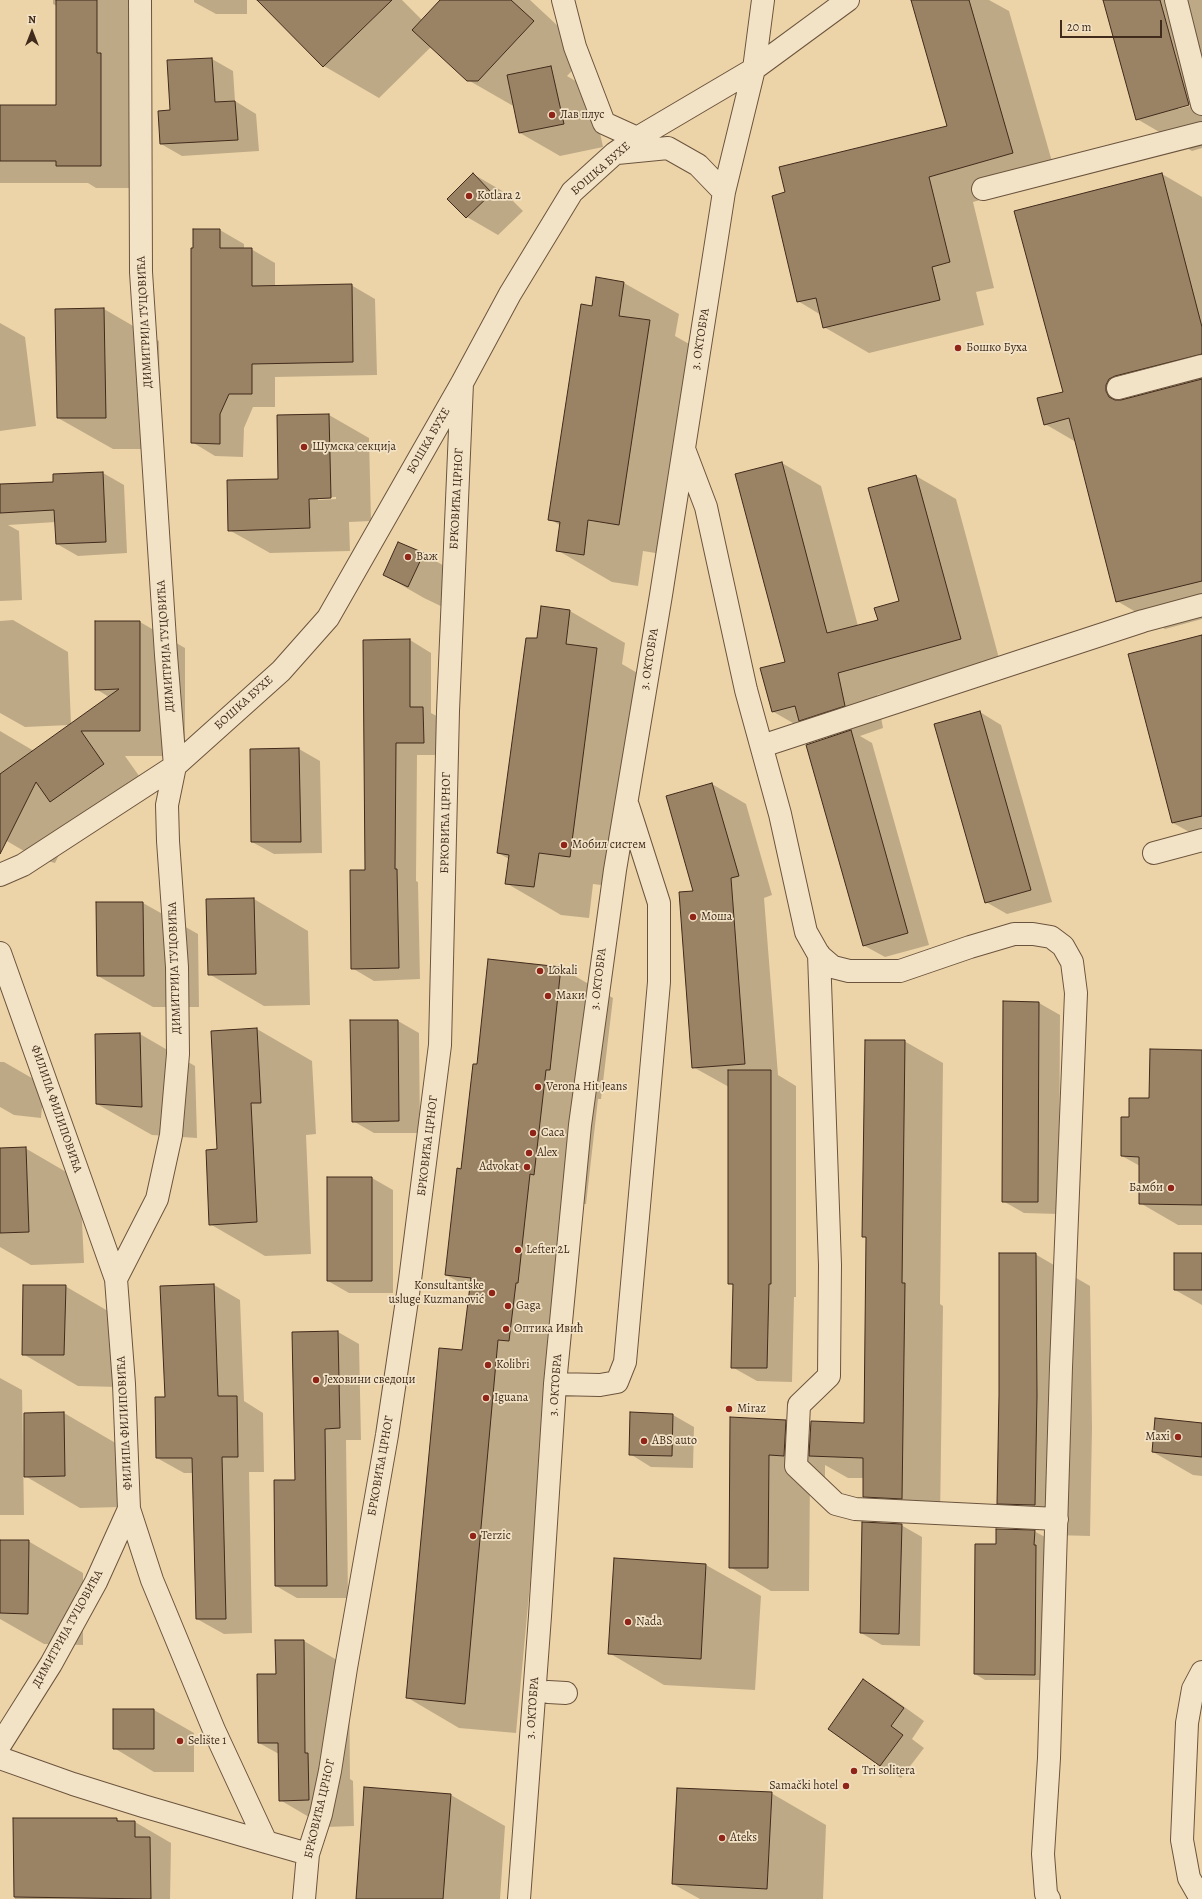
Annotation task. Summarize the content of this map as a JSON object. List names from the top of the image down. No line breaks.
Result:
{"streets":{"street":["БОШКА БУХЕ","ДИМИТРИЈА ТУЦОВИЋА","3. ОКТОБРА","БРКОВИЋА ЦРНОГ","ФИЛИПА ФИЛИПОВИЋА"]},"crossings":[["БОШКА БУХЕ","ДИМИТРИЈА ТУЦОВИЋА"],["БОШКА БУХЕ","3. ОКТОБРА"],["БОШКА БУХЕ","БРКОВИЋА ЦРНОГ"],["ДИМИТРИЈА ТУЦОВИЋА","ФИЛИПА ФИЛИПОВИЋА"]],"places":["Лав плус","Kotlara 2","Бошко Буха","Шумска секција","Важ","Мобил систем","Моша","Lokali","Маки","Verona Hit Jeans","Caca","Alex","Advokat","Бамби","Lefter 2L","Konsultantske usluge Kuzmanović","Gaga","Оптика Ивић","Kolibri","Јеховини сведоци","Iguana","Miraz","Maxi","ABS auto","Terzic","Nada","Selište 1","Tri solitera","Samački hotel","Ateks"],"scale_bar":"20 m","north":"top"}
